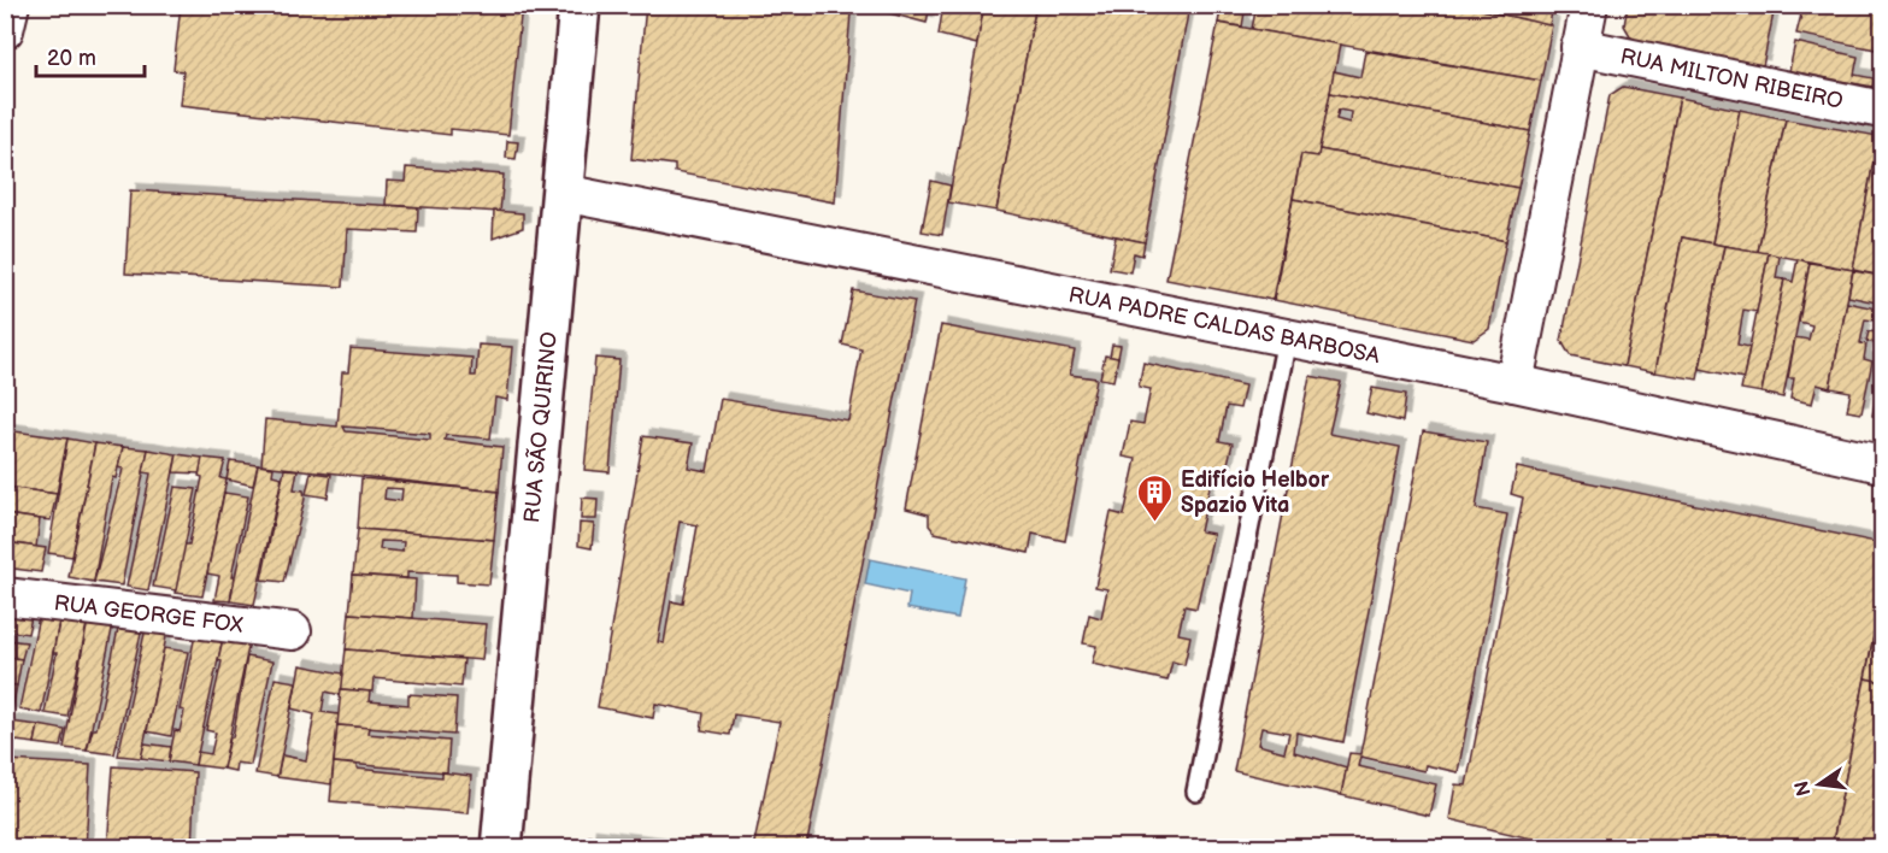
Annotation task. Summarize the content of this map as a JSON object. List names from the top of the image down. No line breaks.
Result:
{"streets":{"street":["RUA MILTON RIBEIRO","RUA PADRE CALDAS BARBOSA","RUA SÃO QUIRINO","RUA GEORGE FOX"]},"crossings":[["RUA PADRE CALDAS BARBOSA","RUA SÃO QUIRINO"]],"places":{"building":["Edifício Helbor Spazio Vita"]},"scale_bar":"20 m","north":"left"}
